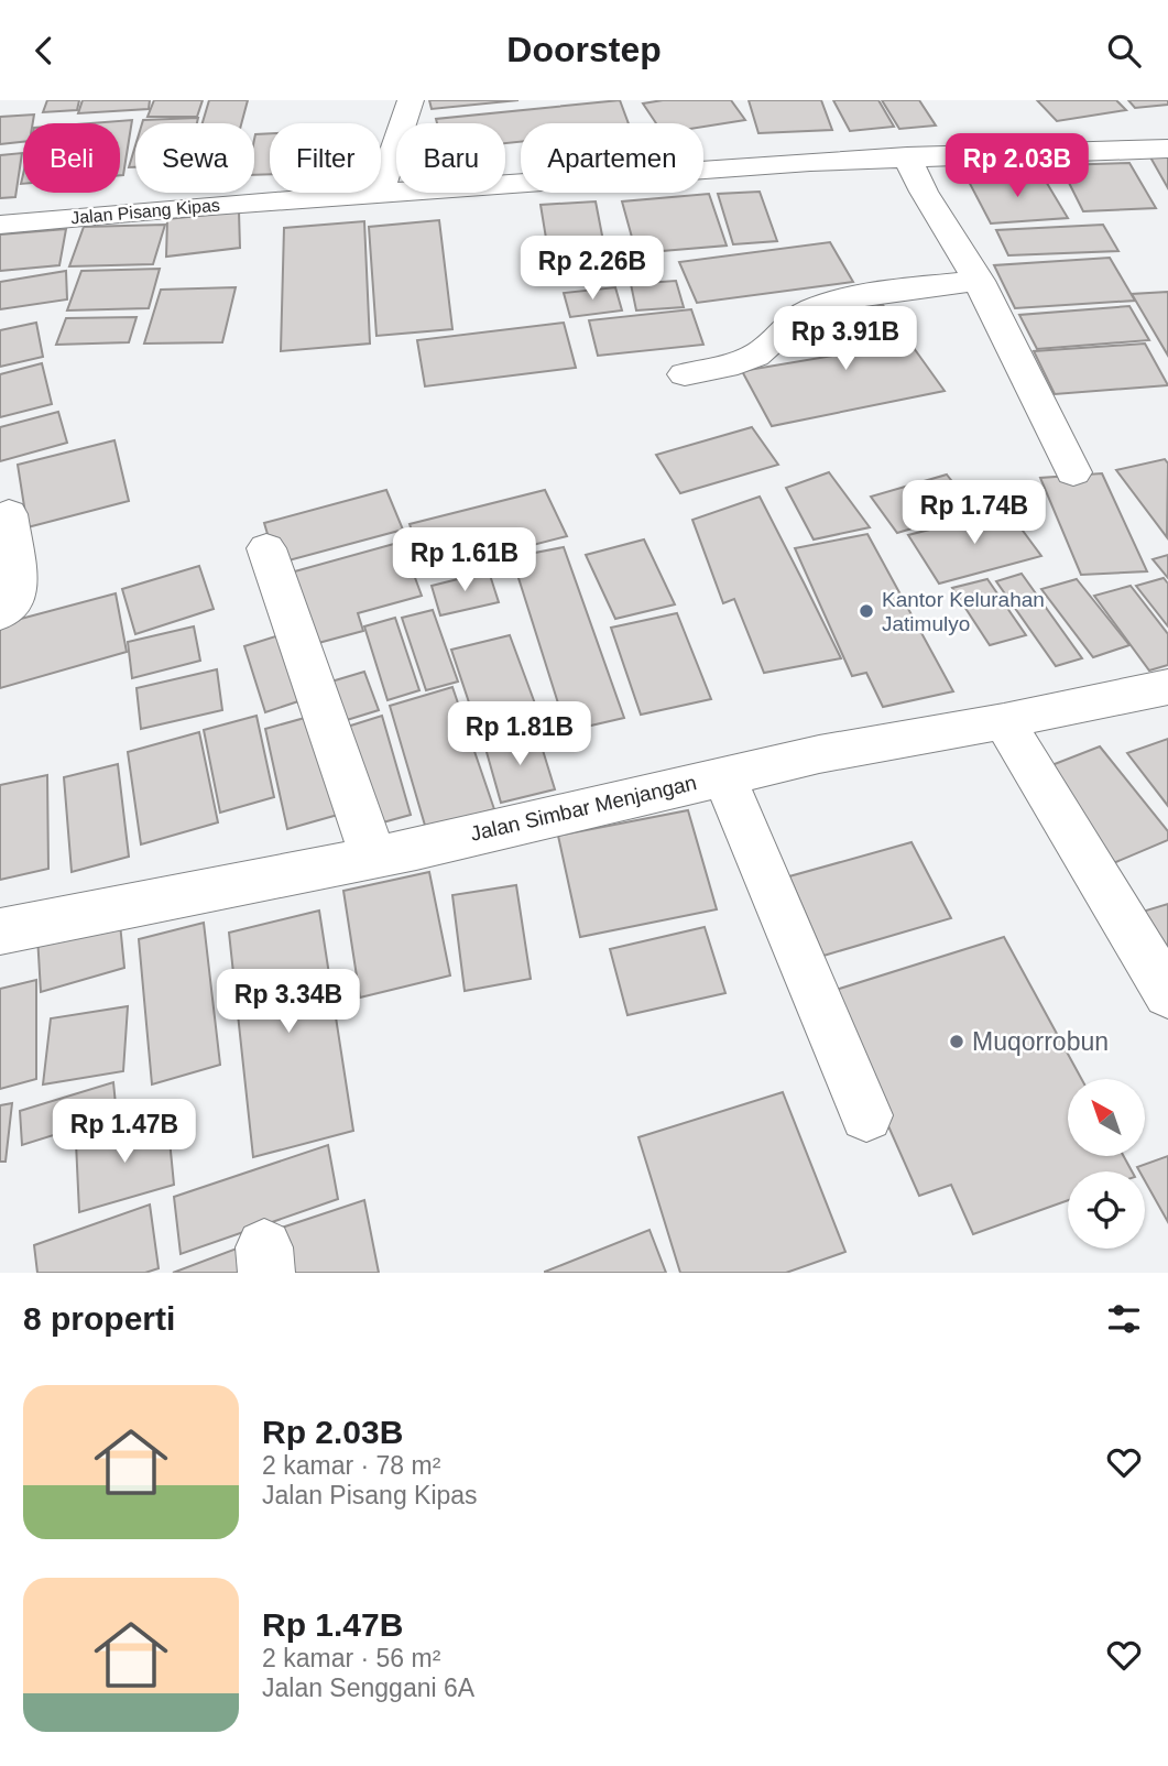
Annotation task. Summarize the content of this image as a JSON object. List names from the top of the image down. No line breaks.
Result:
{"streets":{"street":["Jalan Pisang Kipas","Jalan Simbar Menjangan"]},"places":["Kantor Kelurahan Jatimulyo","Muqorrobun"],"north":"top left","page":{"header":"Doorstep","chip":["Beli","Sewa","Filter","Baru","Apartemen"],"price":["Rp 2.03B","Rp 2.26B","Rp 3.91B","Rp 1.74B","Rp 1.61B","Rp 1.81B","Rp 3.34B","Rp 1.47B"],"heading":"8 properti","list":[{"name":"Rp 2.03B","note":"2 kamar · 78 m² · Jalan Pisang Kipas"},{"name":"Rp 1.47B","note":"2 kamar · 56 m² · Jalan Senggani 6A"}]}}
